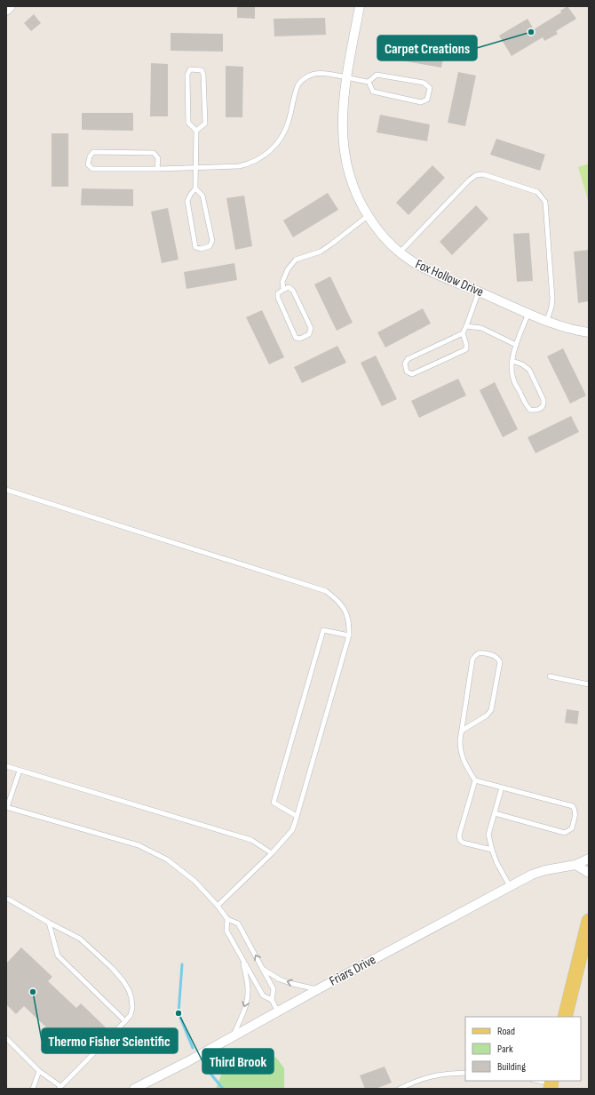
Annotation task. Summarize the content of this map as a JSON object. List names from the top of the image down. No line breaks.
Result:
{"streets":{"street":["Fox Hollow Drive","Friars Drive"]},"places":["Carpet Creations","Thermo Fisher Scientific","Third Brook"],"legend":["Road","Park","Building"]}
